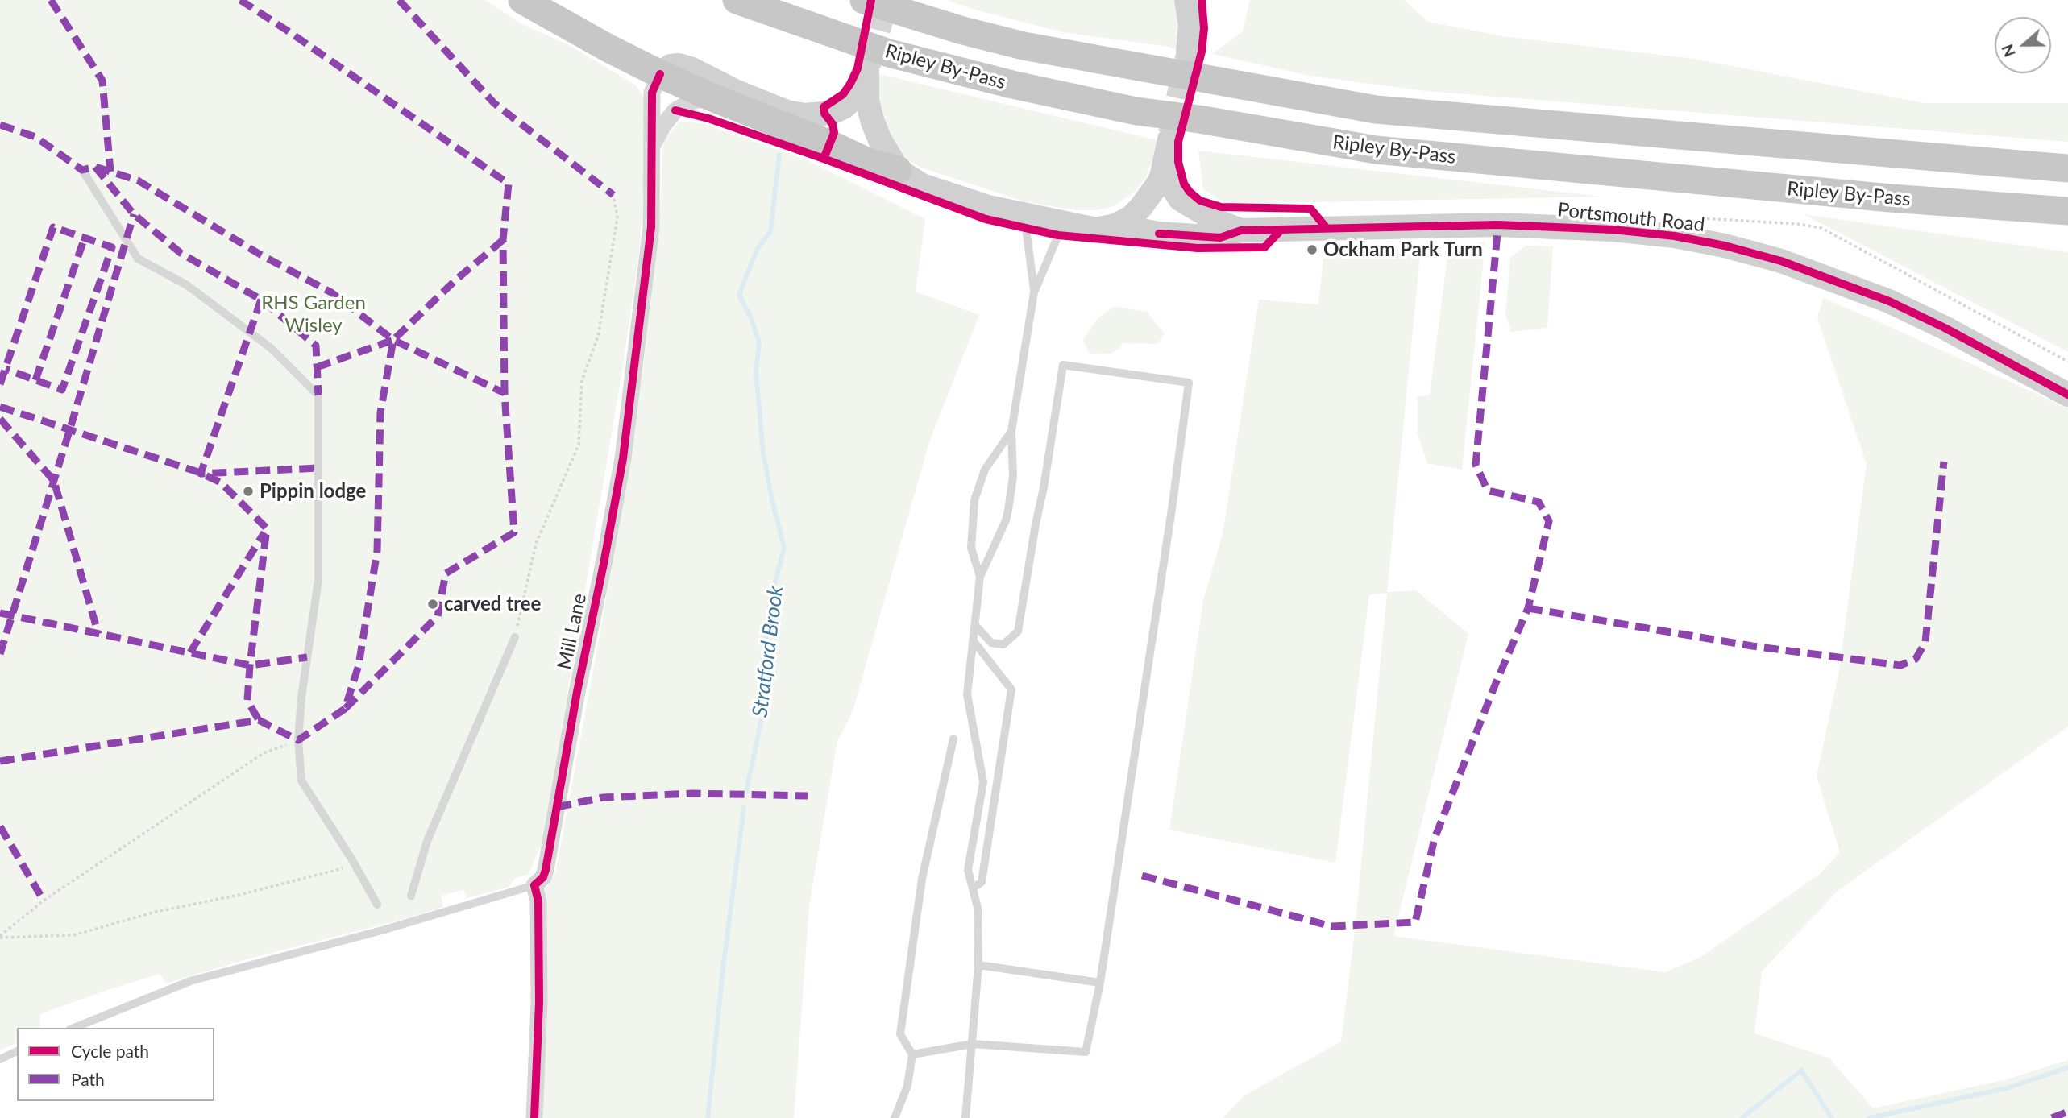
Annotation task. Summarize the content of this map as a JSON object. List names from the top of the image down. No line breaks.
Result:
{"streets":{"highway":["Ripley By-Pass"],"main road":["Portsmouth Road"],"street":["Mill Lane"]},"water":["Stratford Brook"],"parks":["RHS Garden Wisley"],"places":["Ockham Park Turn","Pippin lodge","carved tree"],"legend":["Cycle path","Path"],"north":"left"}
